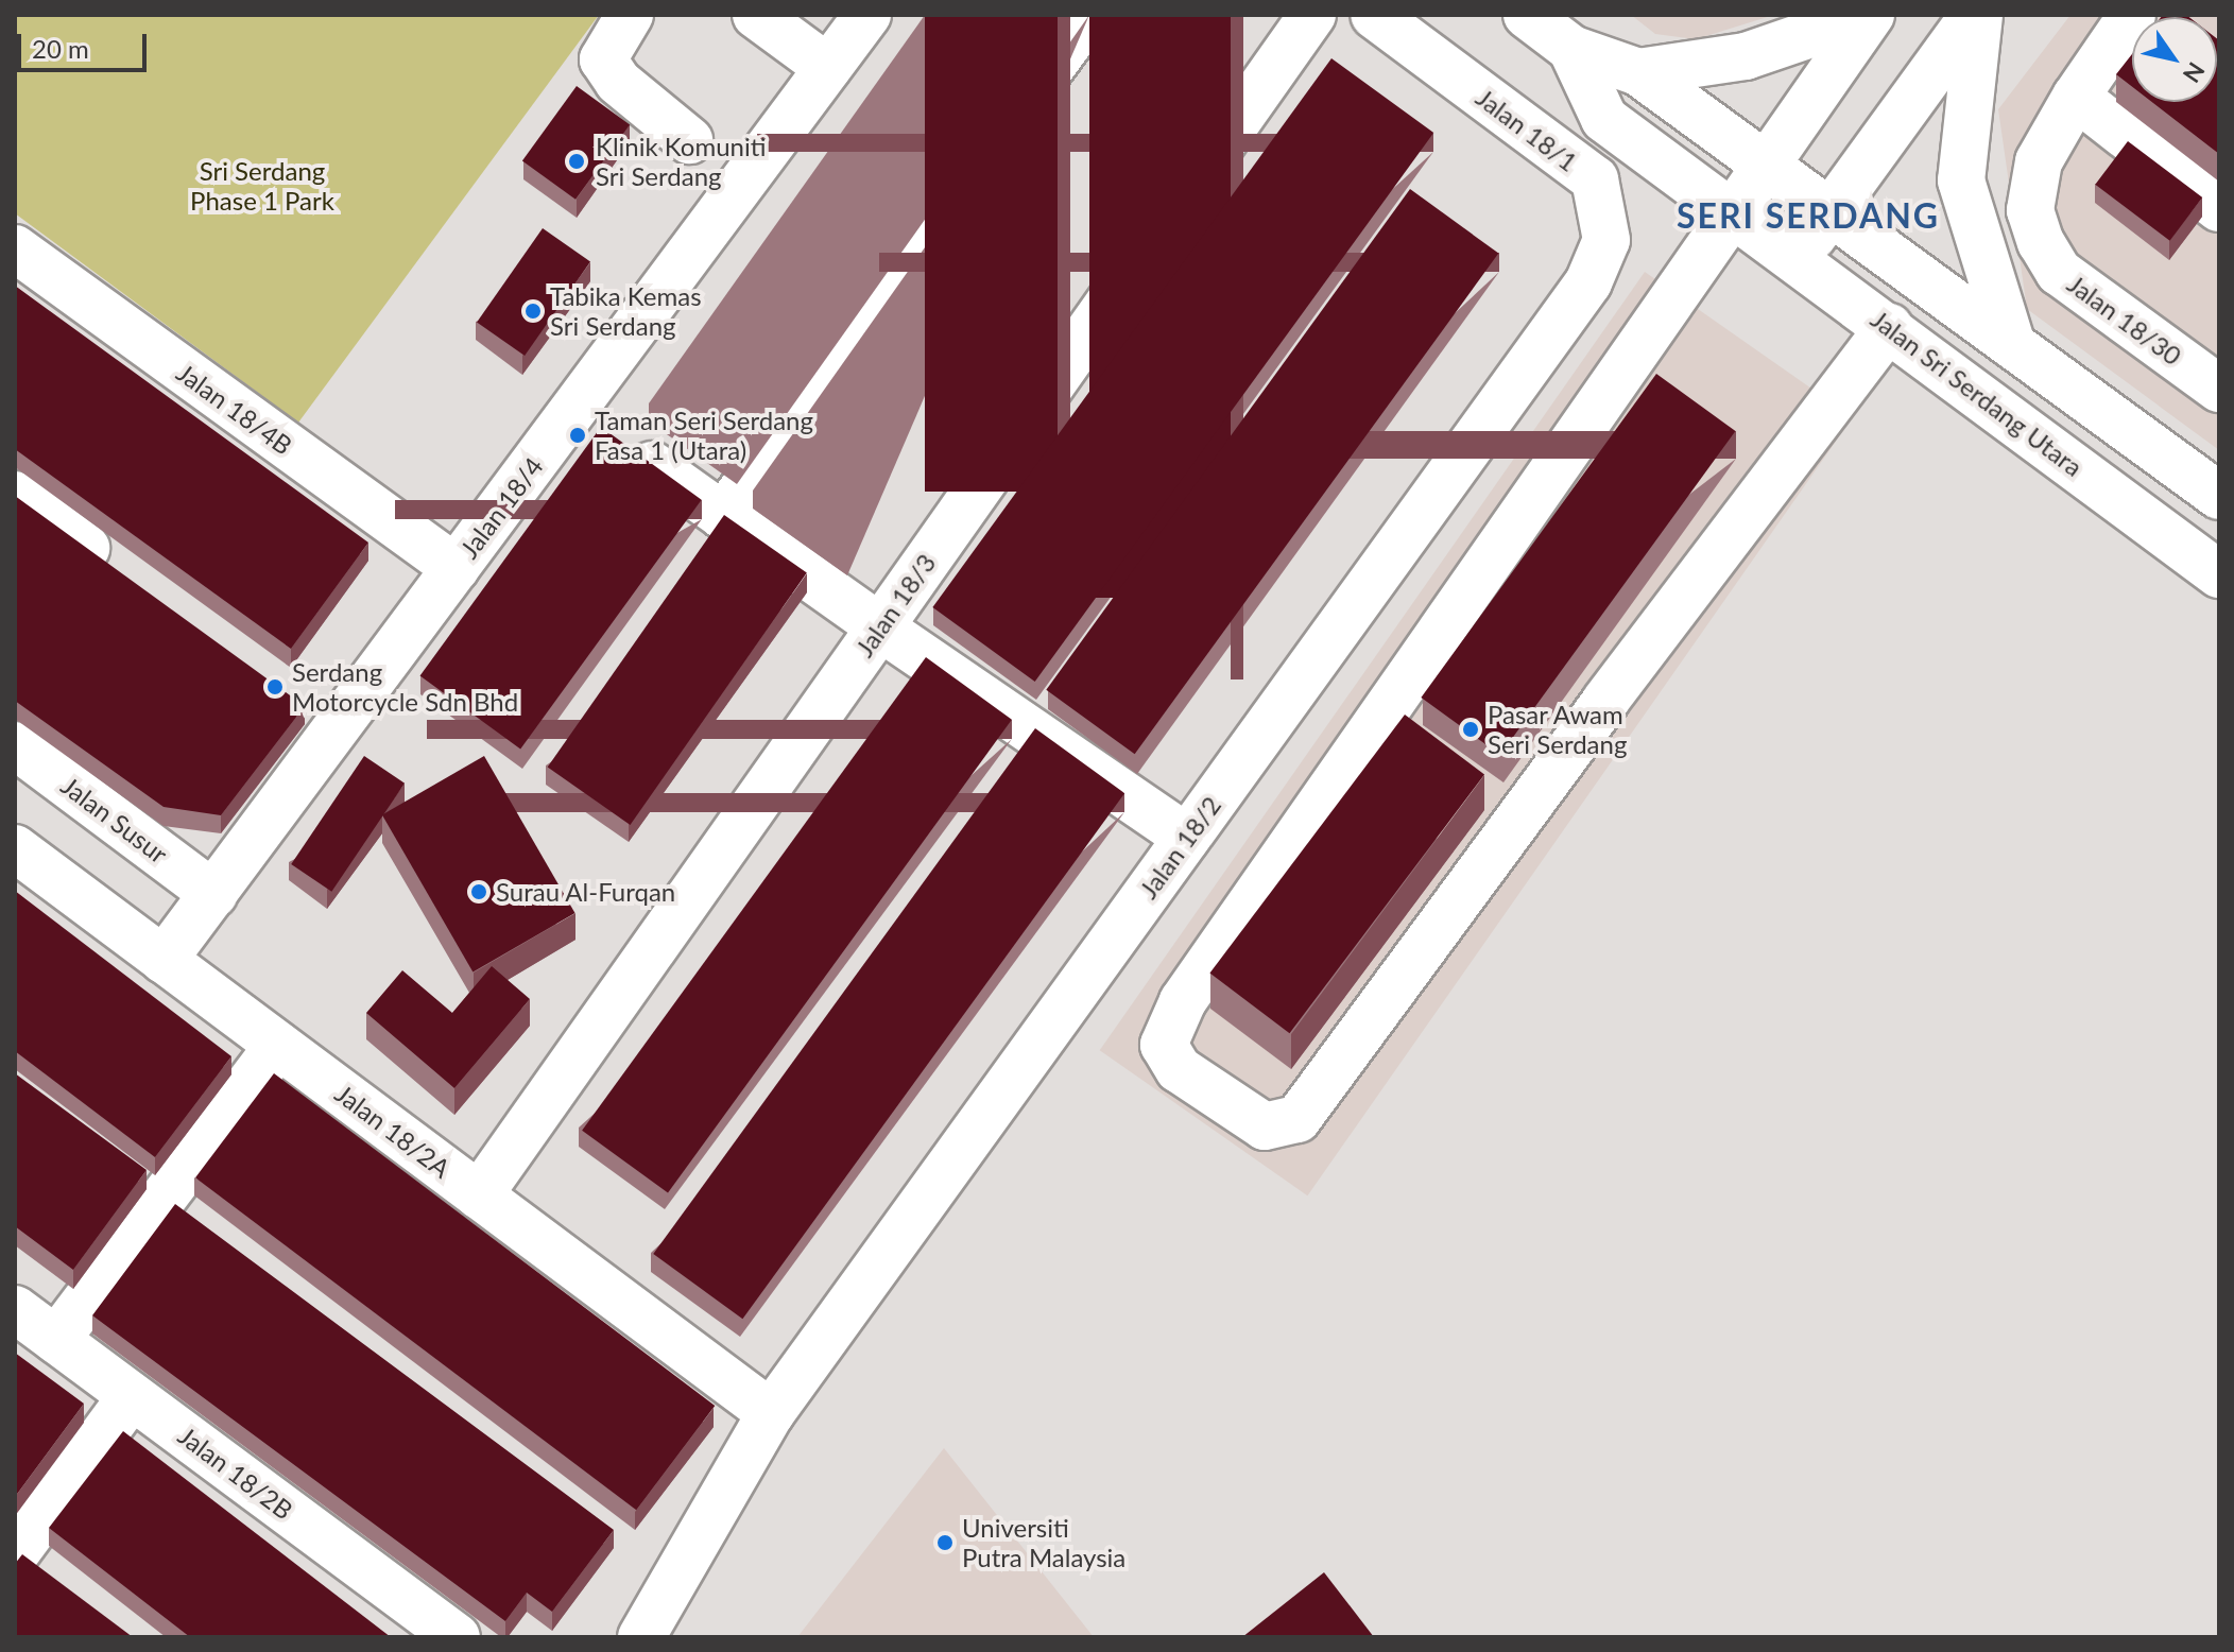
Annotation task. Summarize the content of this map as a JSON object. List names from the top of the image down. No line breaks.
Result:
{"streets":{"street":["Jalan 18/1","Jalan 18/30","Jalan Sri Serdang Utara","Jalan 18/4B","Jalan 18/4","Jalan 18/3","Jalan Susur","Jalan 18/2","Jalan 18/2A","Jalan 18/2B"]},"crossings":[["Jalan 18/1","Jalan 18/2"],["Jalan 18/4B","Jalan 18/4"],["Jalan 18/4","Jalan Susur"],["Jalan 18/4","Jalan 18/2A"],["Jalan 18/3","Jalan 18/2A"],["Jalan 18/2","Jalan 18/2A"]],"districts":["SERI SERDANG"],"parks":["Sri Serdang Phase 1 Park"],"places":["Klinik Komuniti Sri Serdang","Tabika Kemas Sri Serdang","Taman Seri Serdang Fasa 1 (Utara)","Serdang Motorcycle Sdn Bhd","Pasar Awam Seri Serdang","Surau Al-Furqan","Universiti Putra Malaysia"],"scale_bar":"20 m","north":"bottom right"}
